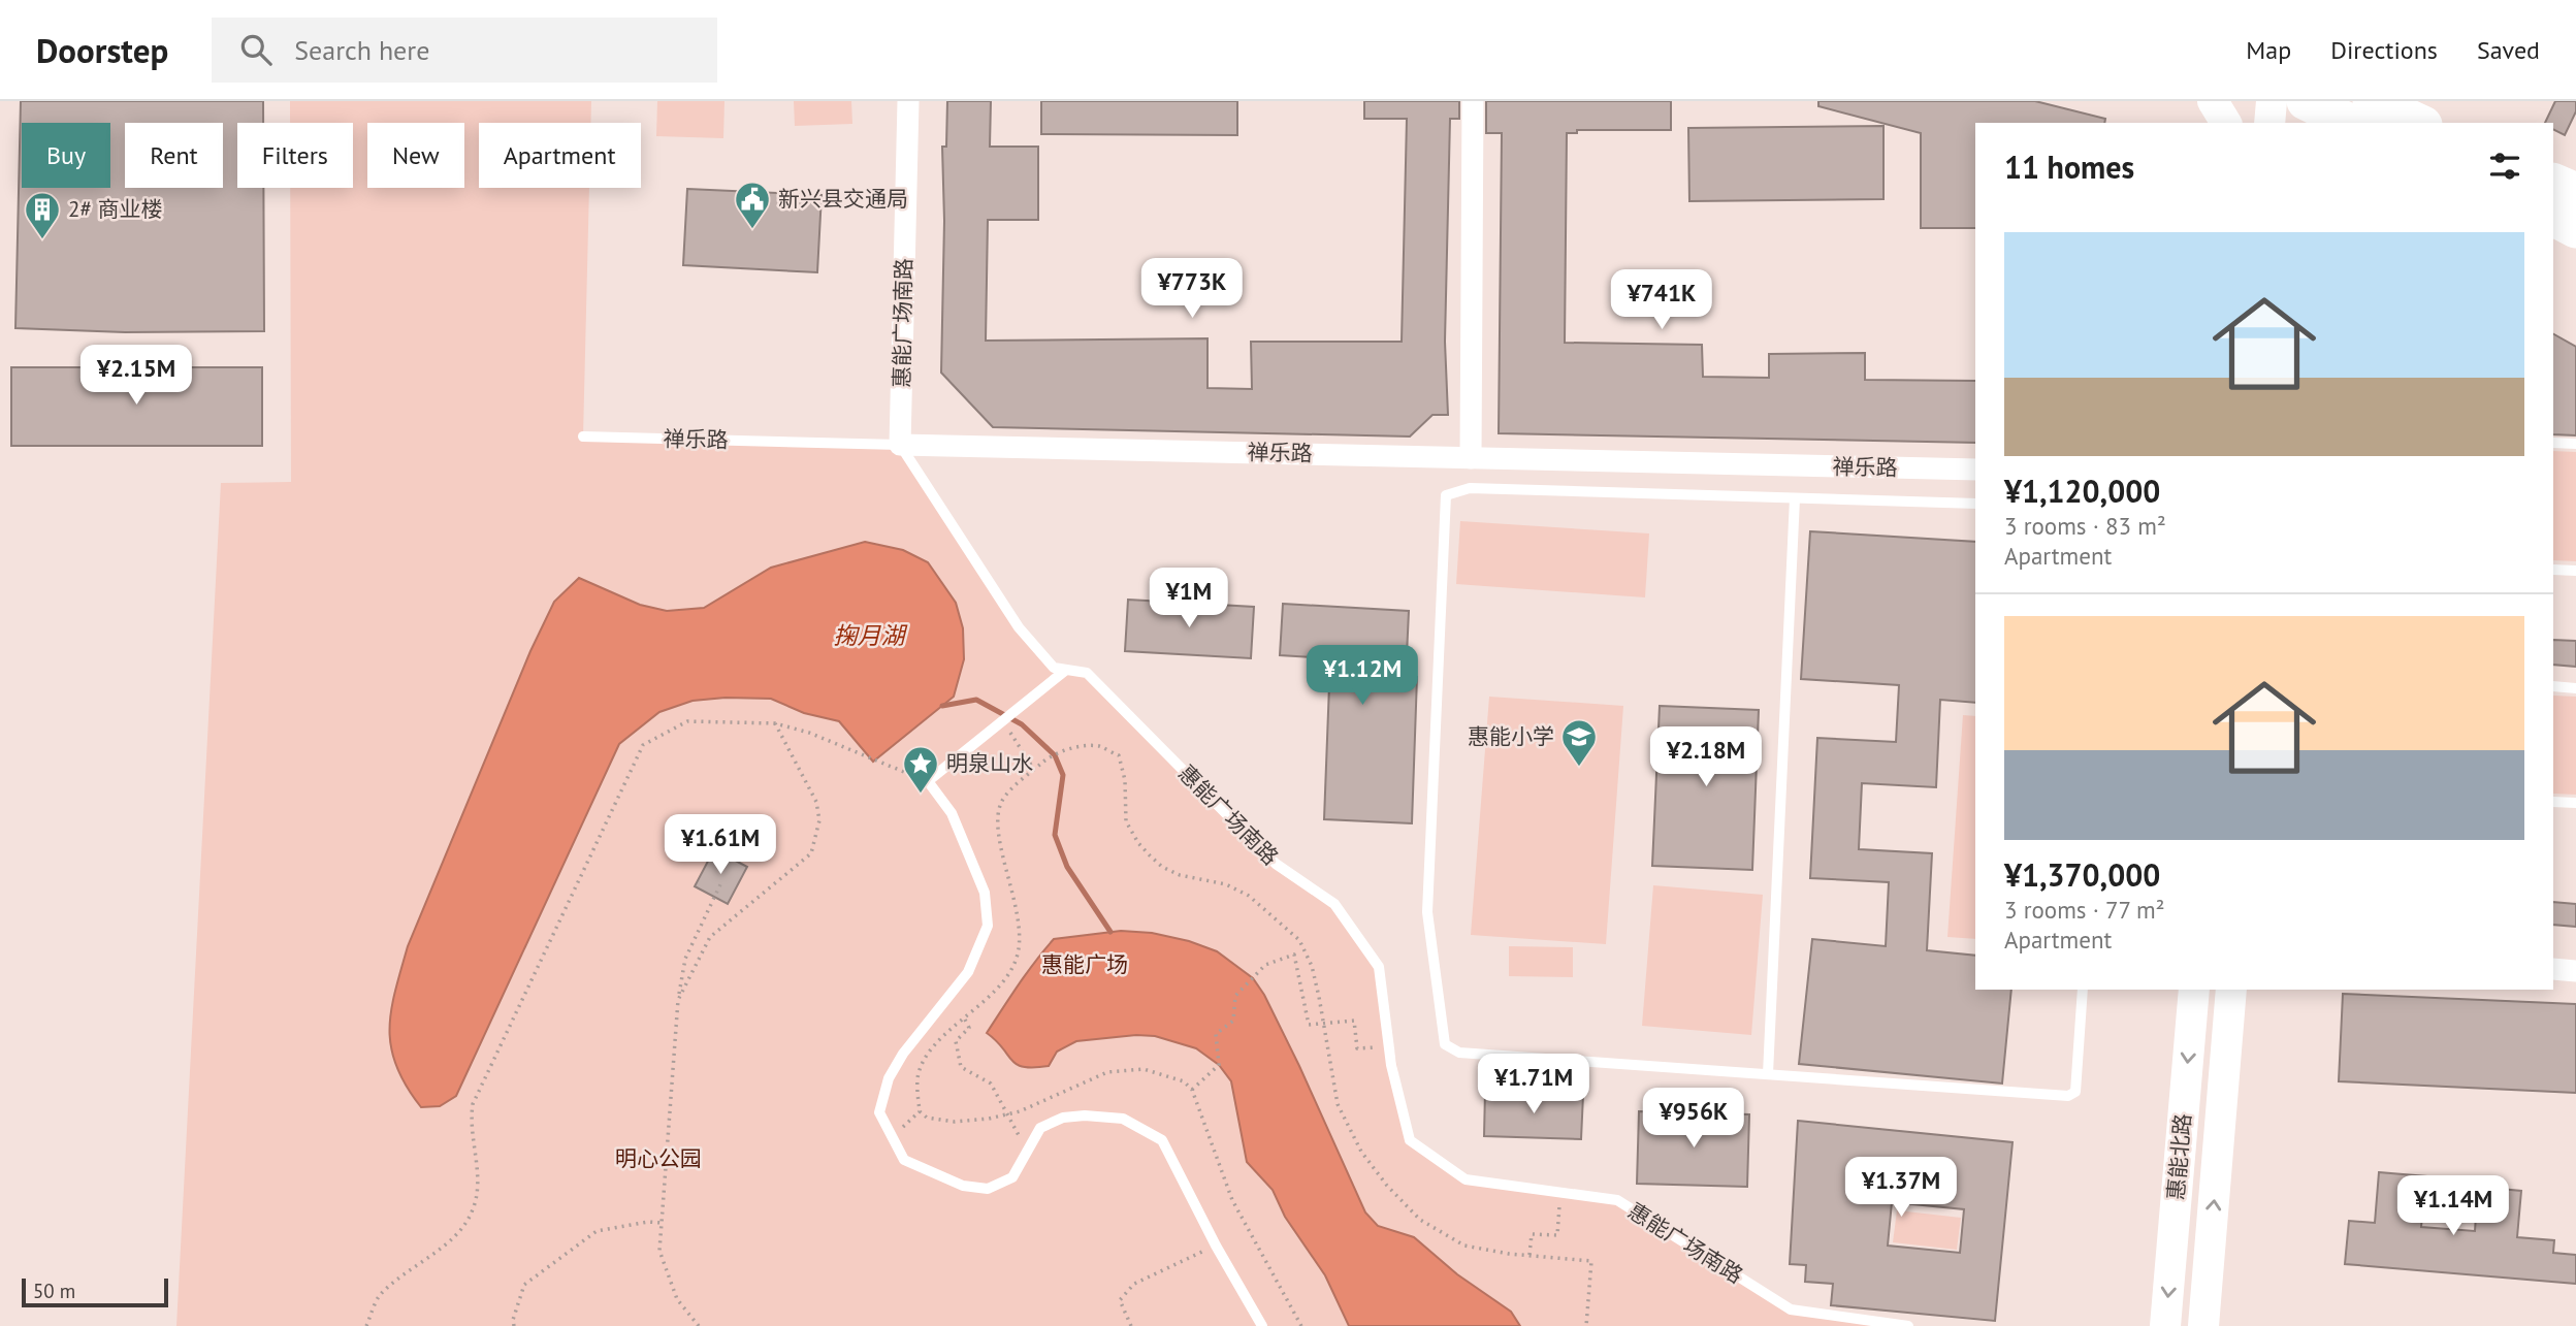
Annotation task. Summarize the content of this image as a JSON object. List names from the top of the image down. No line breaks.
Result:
{"streets":{"street":["惠能广场南路","禅乐路","惠能北路"]},"crossings":[["惠能广场南路","禅乐路"]],"water":["掬月湖"],"parks":["惠能广场","明心公园"],"places":{"public building":["新兴县交通局"],"building":["2# 商业楼"],"school or university":["惠能小学"],"place":["明泉山水"]},"scale_bar":"50 m","page":{"header":"Doorstep","search":"Search here","nav":["Map","Directions","Saved"],"chip":["Buy","Rent","Filters","New","Apartment"],"heading":"11 homes","list":[{"name":"¥1,120,000","note":"3 rooms · 83 m² · Apartment"},{"name":"¥1,370,000","note":"3 rooms · 77 m² · Apartment"}],"price":["¥773K","¥741K","¥2.15M","¥1M","¥1.12M","¥2.18M","¥1.61M","¥1.71M","¥956K","¥1.37M","¥1.14M"],"scale":"50 m"}}
